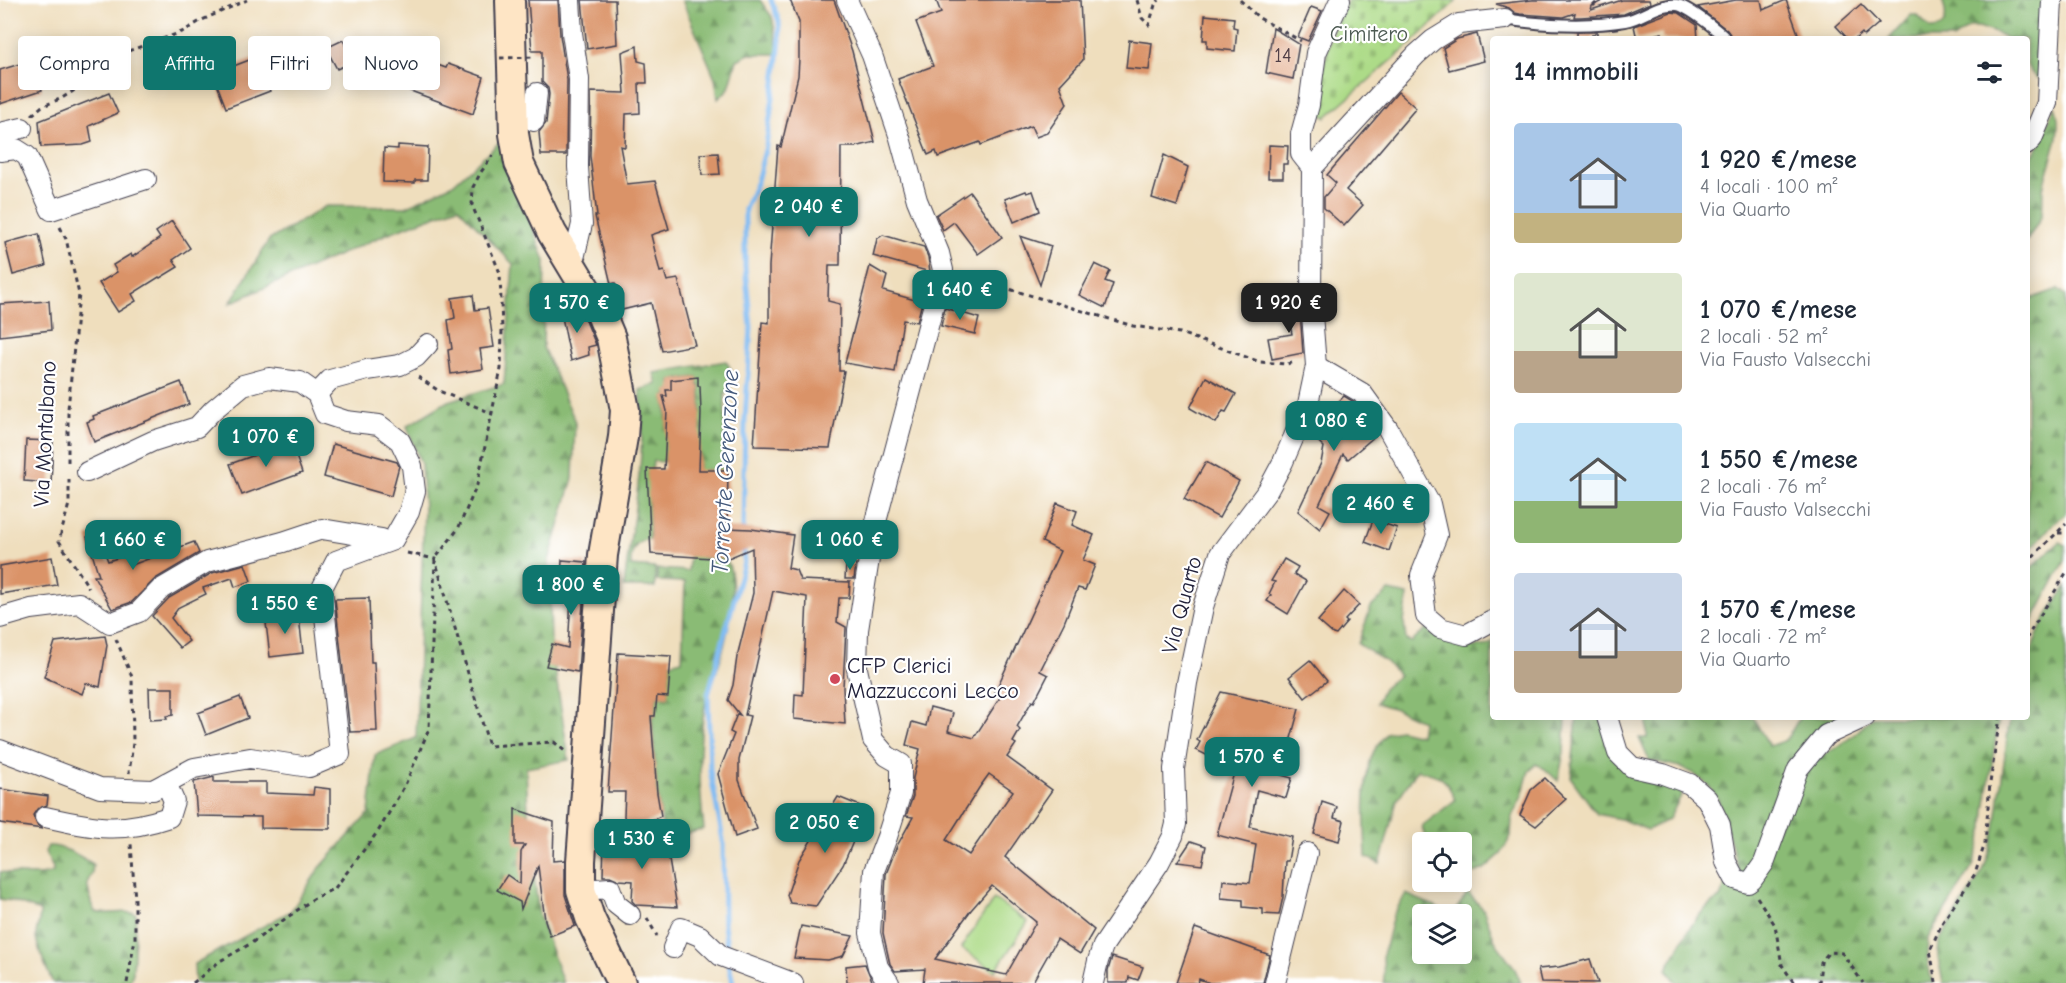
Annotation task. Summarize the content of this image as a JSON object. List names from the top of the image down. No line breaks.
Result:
{"streets":{"street":["Via Quarto"],"path":["Via Montalbano"]},"water":["Torrente Gerenzone"],"parks":["Cimitero"],"places":["CFP Clerici Mazzucconi Lecco"],"house_numbers":["14"],"page":{"chip":["Compra","Affitta","Filtri","Nuovo"],"heading":"14 immobili","list":[{"name":"1 920 €/mese","note":"4 locali · 100 m² · Via Quarto"},{"name":"1 070 €/mese","note":"2 locali · 52 m² · Via Fausto Valsecchi"},{"name":"1 550 €/mese","note":"2 locali · 76 m² · Via Fausto Valsecchi"},{"name":"1 570 €/mese","note":"2 locali · 72 m² · Via Quarto"}],"price":["2 040 €","1 640 €","1 570 €","1 920 €","1 080 €","1 070 €","2 460 €","1 660 €","1 060 €","1 800 €","1 550 €","1 570 €","2 050 €","1 530 €"]}}
